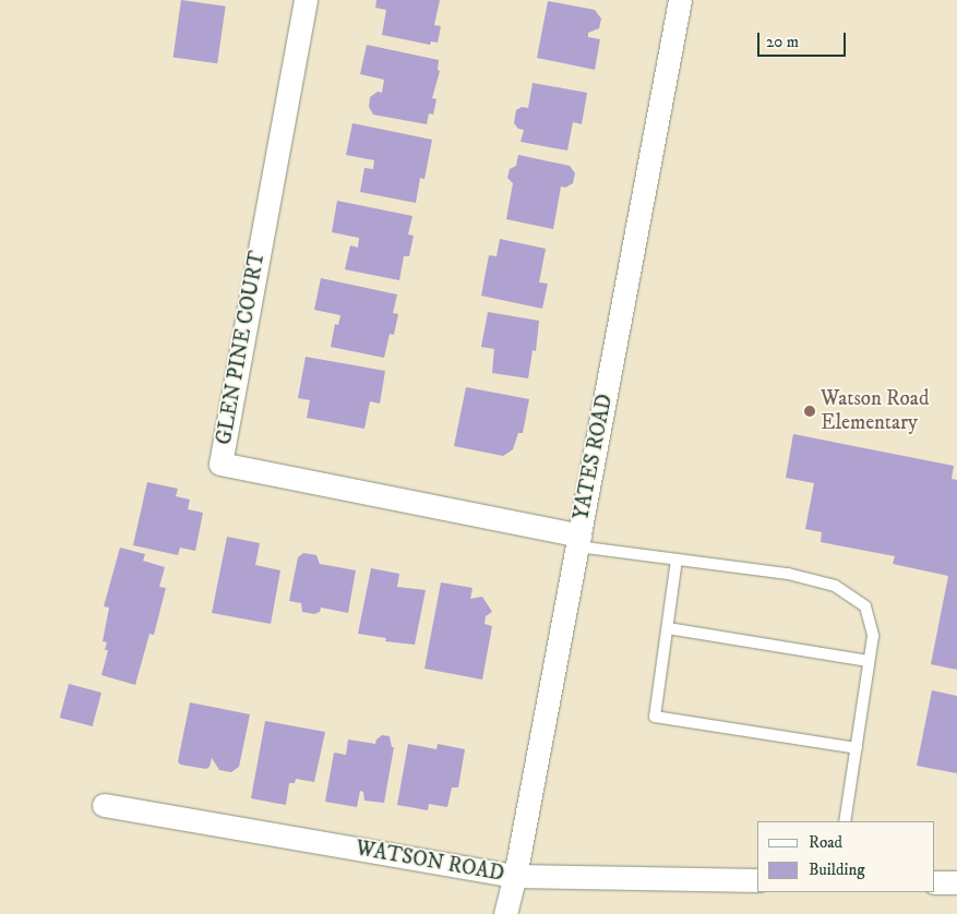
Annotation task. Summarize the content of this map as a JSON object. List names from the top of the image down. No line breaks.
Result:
{"streets":{"street":["GLEN PINE COURT","YATES ROAD","WATSON ROAD"]},"crossings":[["GLEN PINE COURT","YATES ROAD"],["YATES ROAD","WATSON ROAD"]],"places":["Watson Road Elementary"],"legend":["Road","Building"],"scale_bar":"20 m"}
